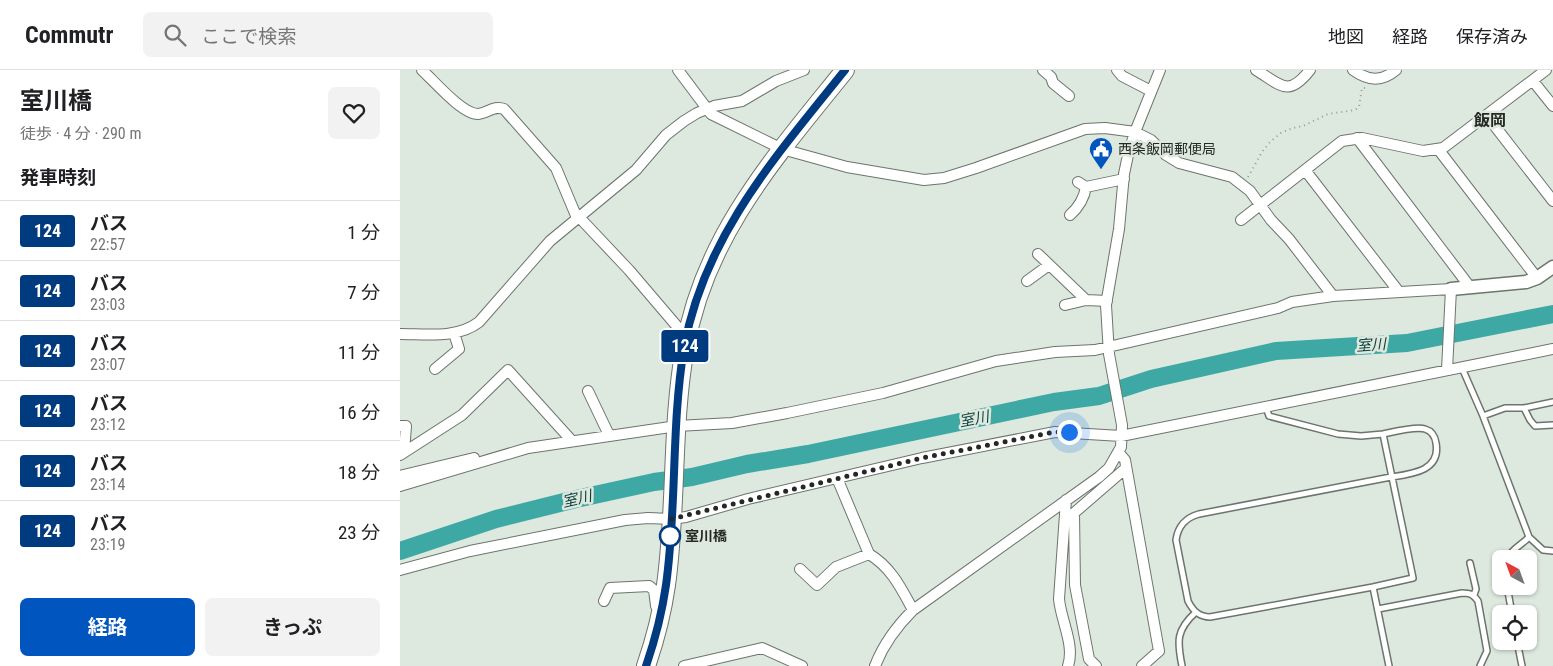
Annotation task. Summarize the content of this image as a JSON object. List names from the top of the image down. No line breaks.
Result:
{"districts":["飯岡"],"water":["室川"],"places":{"public building":["西条飯岡郵便局"],"other":["室川橋"]},"lines":["bus line 124"],"north":"top left","page":{"header":"Commutr","search":"ここで検索","nav":["地図","経路","保存済み"],"heading":[["室川橋","徒歩 · 4 分 · 290 m"],"発車時刻"],"on_map":"124","list":[{"mark":"124","name":"バス","note":"22:57","value":"1 分"},{"mark":"124","name":"バス","note":"23:03","value":"7 分"},{"mark":"124","name":"バス","note":"23:07","value":"11 分"},{"mark":"124","name":"バス","note":"23:12","value":"16 分"},{"mark":"124","name":"バス","note":"23:14","value":"18 分"},{"mark":"124","name":"バス","note":"23:19","value":"23 分"}],"buttons":["経路","きっぷ"]}}
